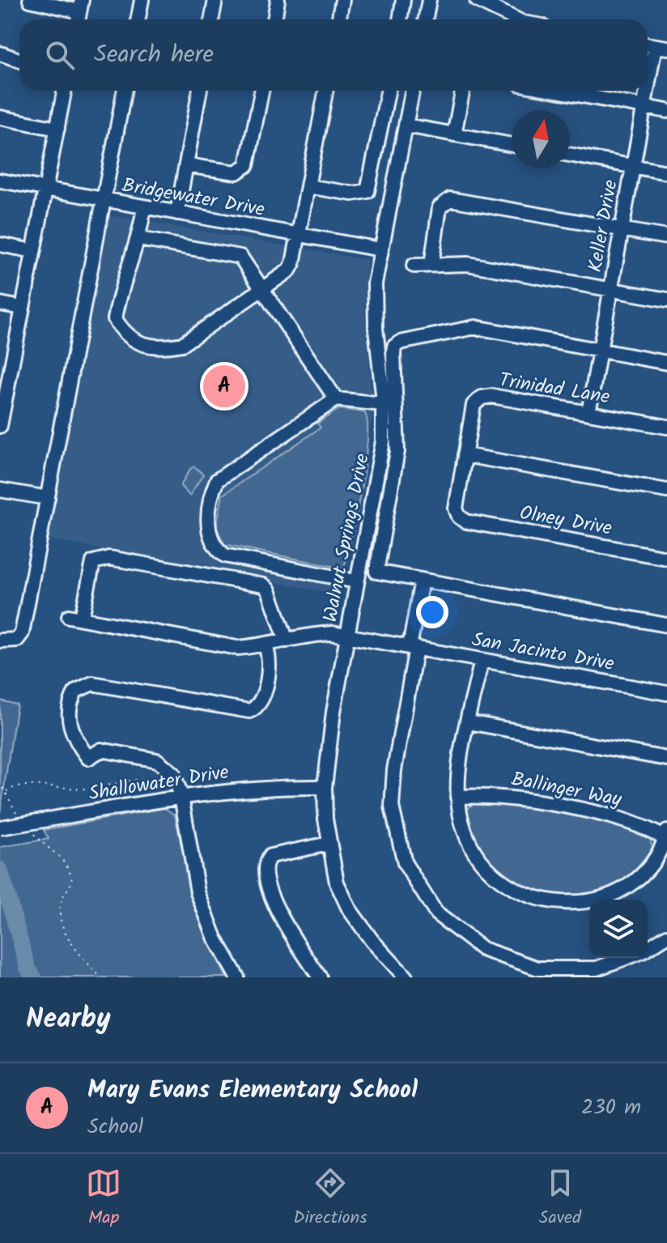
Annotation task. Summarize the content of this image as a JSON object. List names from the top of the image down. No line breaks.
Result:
{"streets":{"street":["Bridgewater Drive","Keller Drive","Trinidad Lane","Olney Drive","Walnut Springs Drive","San Jacinto Drive","Shallowater Drive","Ballinger Way"]},"crossings":[["Bridgewater Drive","Walnut Springs Drive"],["Keller Drive","Trinidad Lane"],["Trinidad Lane","Olney Drive"],["Walnut Springs Drive","San Jacinto Drive"],["Walnut Springs Drive","Shallowater Drive"]],"north":"top","page":{"search":"Search here","pins":"A","heading":"Nearby","list":[{"mark":"A","name":"Mary Evans Elementary School","note":"School","value":"230 m"}],"nav":["Map","Directions","Saved"]}}
